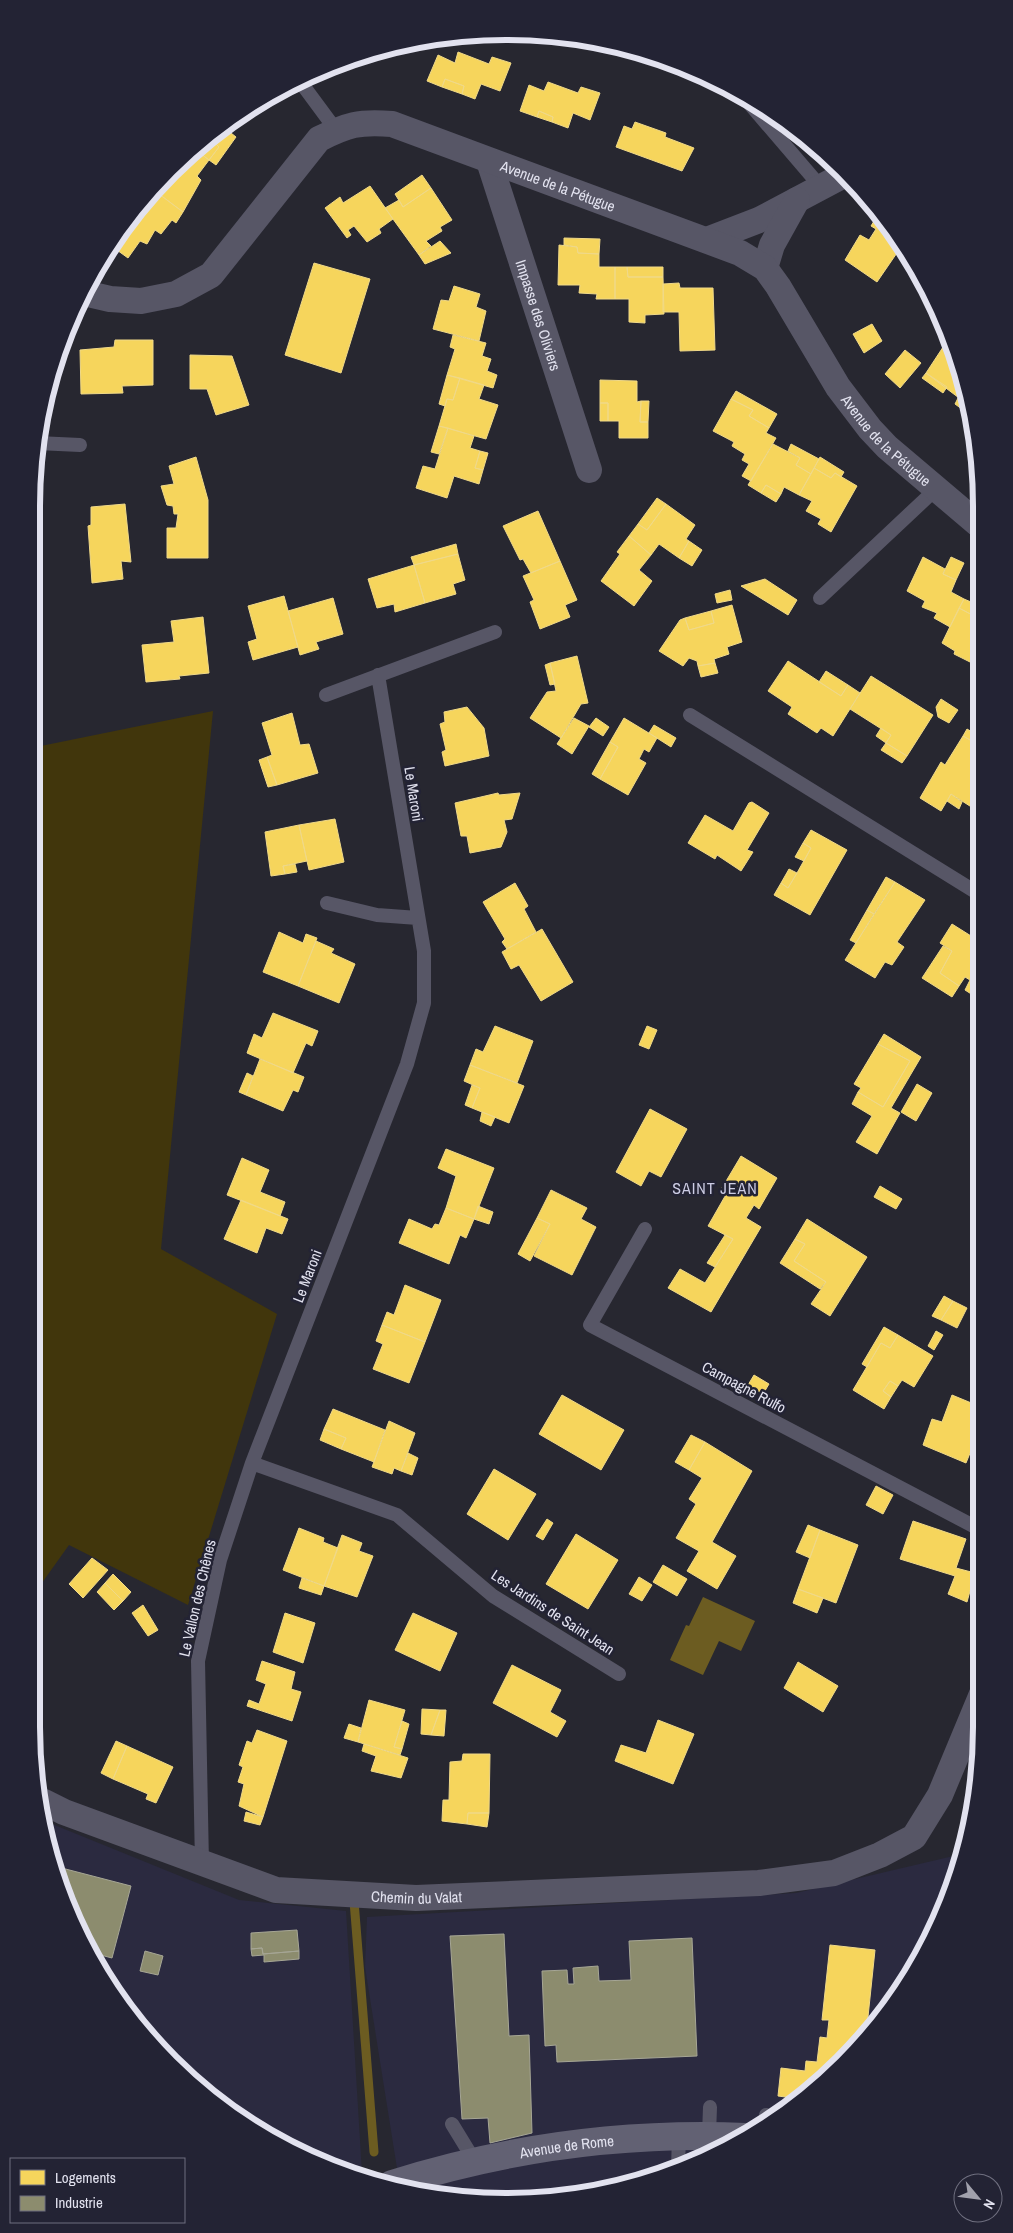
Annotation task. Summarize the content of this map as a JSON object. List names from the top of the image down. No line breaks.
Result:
{"streets":{"street":["Avenue de la Pétugue","Impasse des Oliviers","Chemin du Valat","Avenue de Rome"],"lane":["Le Maroni","Campagne Rulfo","Le Vallon des Chênes","Les Jardins de Saint Jean"]},"crossings":[["Avenue de la Pétugue","Impasse des Oliviers"],["Le Maroni","Le Vallon des Chênes"],["Le Maroni","Les Jardins de Saint Jean"],["Le Vallon des Chênes","Les Jardins de Saint Jean"],["Le Vallon des Chênes","Chemin du Valat"]],"districts":["SAINT JEAN"],"legend":["Logements","Industrie"],"north":"bottom right"}
